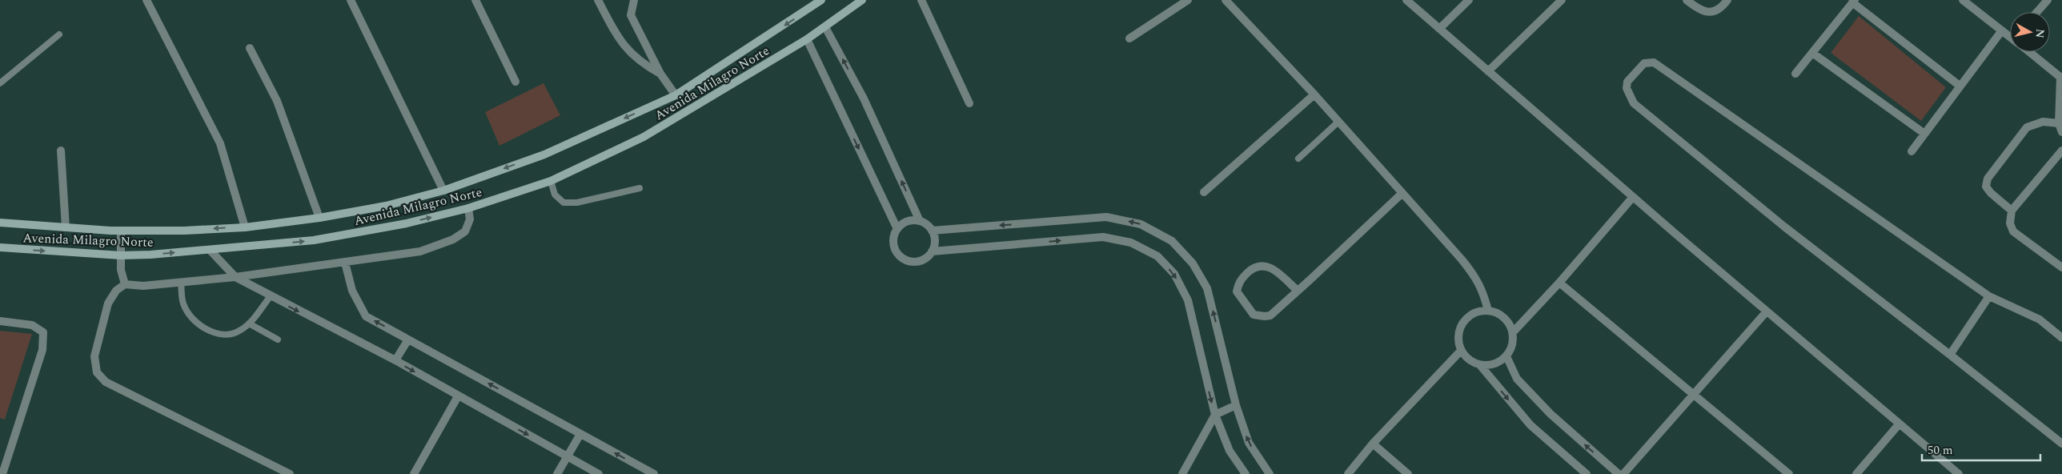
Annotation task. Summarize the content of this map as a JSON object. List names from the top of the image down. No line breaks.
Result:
{"streets":{"main road":["Avenida Milagro Norte"]},"scale_bar":"50 m","north":"right"}
